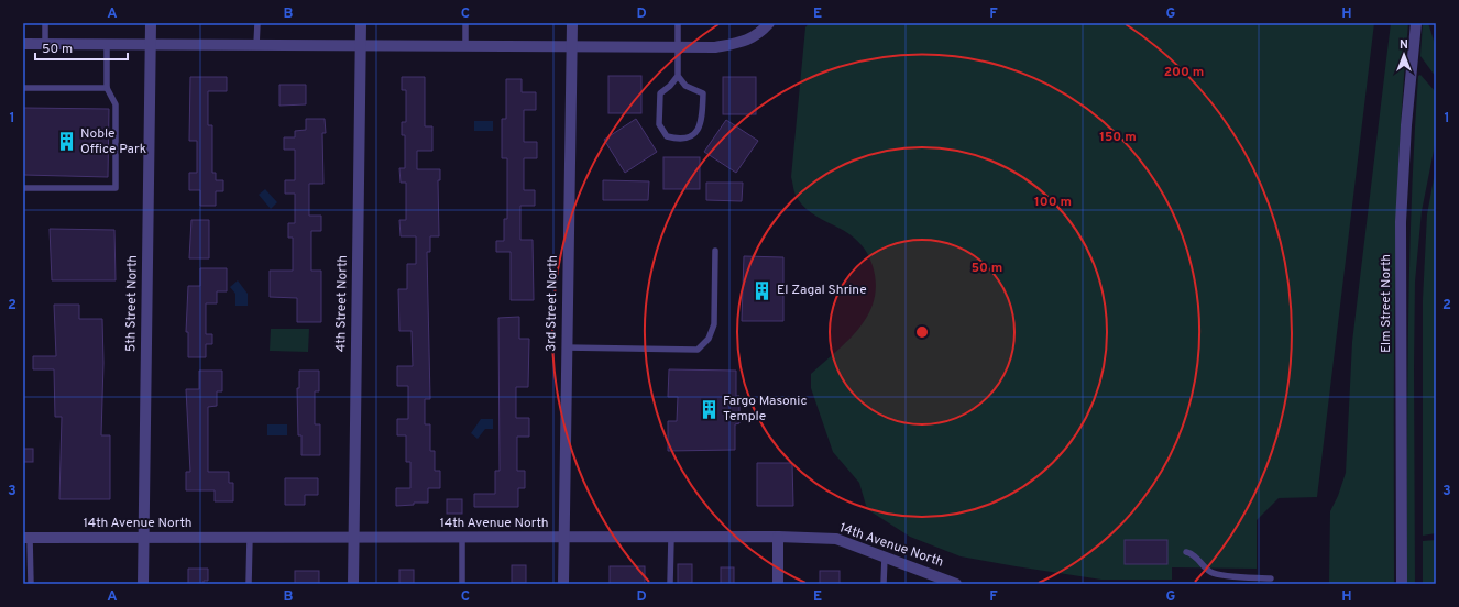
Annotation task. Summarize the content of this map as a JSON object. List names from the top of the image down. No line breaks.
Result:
{"streets":{"street":["5th Street North","4th Street North","3rd Street North","Elm Street North","14th Avenue North"]},"crossings":[["5th Street North","14th Avenue North"],["4th Street North","14th Avenue North"],["3rd Street North","14th Avenue North"]],"places":{"building":["Noble Office Park","El Zagal Shrine","Fargo Masonic Temple"]},"scale_bar":"50 m","north":"top","grid":{"columns":["A","B","C","D","E","F","G","H"],"rows":["1","2","3"]},"rings":["200 m","150 m","100 m","50 m"]}
